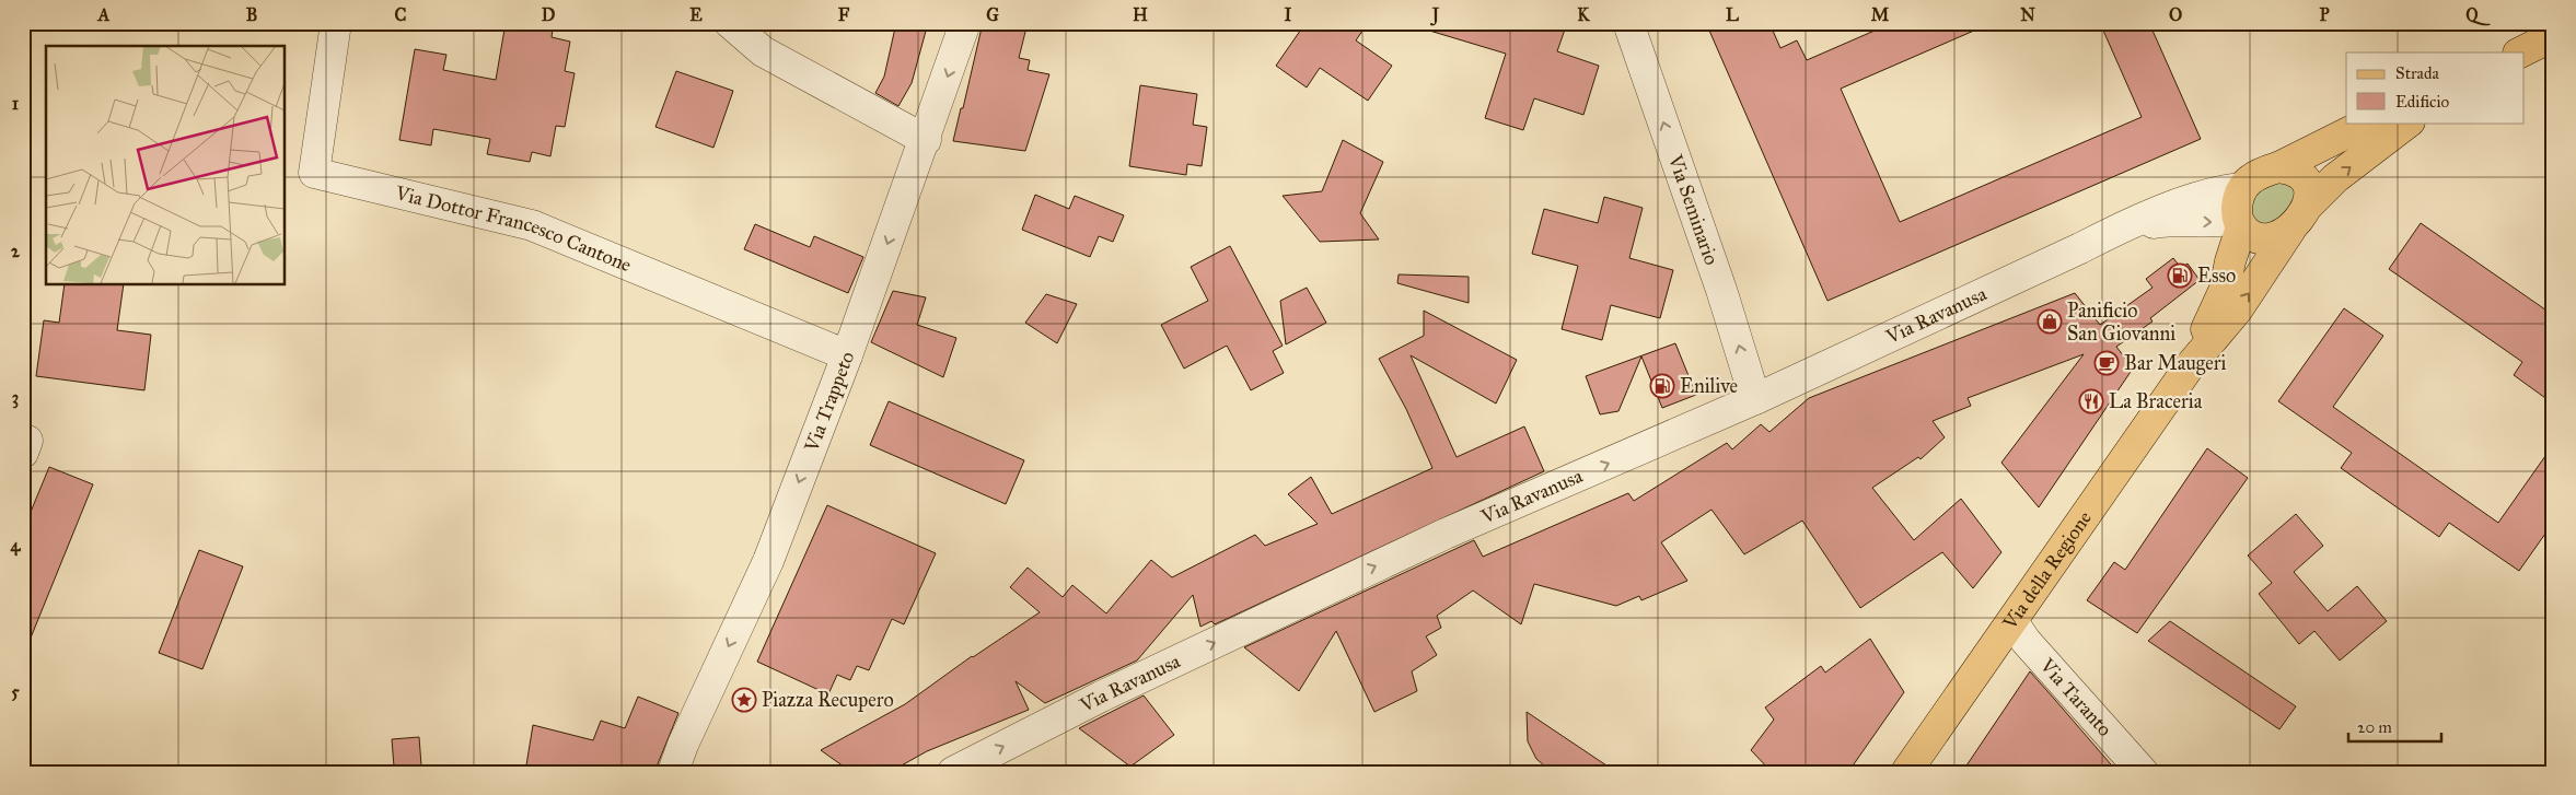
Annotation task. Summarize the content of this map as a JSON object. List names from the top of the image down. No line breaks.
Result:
{"streets":{"main road":["Via della Regione"],"street":["Via Seminario","Via Dottor Francesco Cantone","Via Ravanusa","Via Trappeto","Via Taranto"]},"crossings":[["Via Seminario","Via Ravanusa"],["Via Dottor Francesco Cantone","Via Trappeto"],["Via della Regione","Via Taranto"]],"one_way":["Via Seminario","Via Ravanusa","Via Trappeto"],"places":{"fuel station":["Esso","Enilive"],"shop":["Panificio San Giovanni"],"cafe":["Bar Maugeri"],"restaurant":["La Braceria"],"place":["Piazza Recupero"]},"legend":["Strada","Edificio"],"scale_bar":"20 m","grid":{"columns":["A","B","C","D","E","F","G","H","I","J","K","L","M","N","O","P","Q"],"rows":["1","2","3","4","5"]}}
